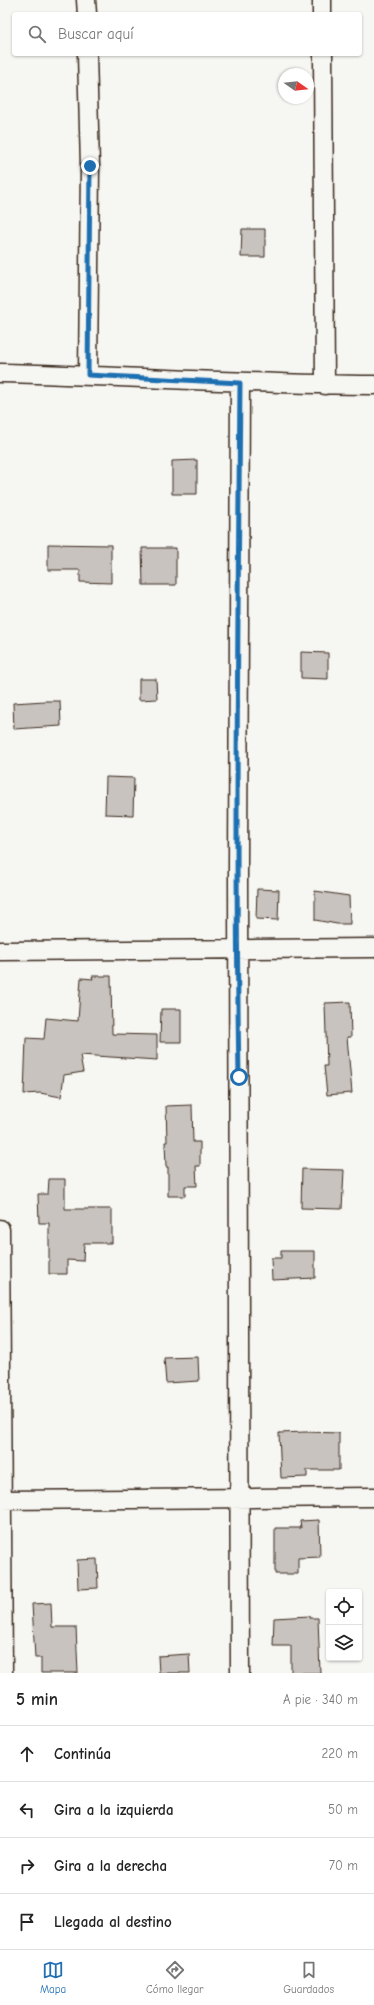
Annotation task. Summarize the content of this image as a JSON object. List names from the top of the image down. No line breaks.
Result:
{"north":"right","page":{"search":"Buscar aquí","heading":["5 min","A pie · 340 m"],"list":[["Continúa","220 m"],["Gira a la izquierda","50 m"],["Gira a la derecha","70 m"],"Llegada al destino"],"nav":["Mapa","Cómo llegar","Guardados"]}}
